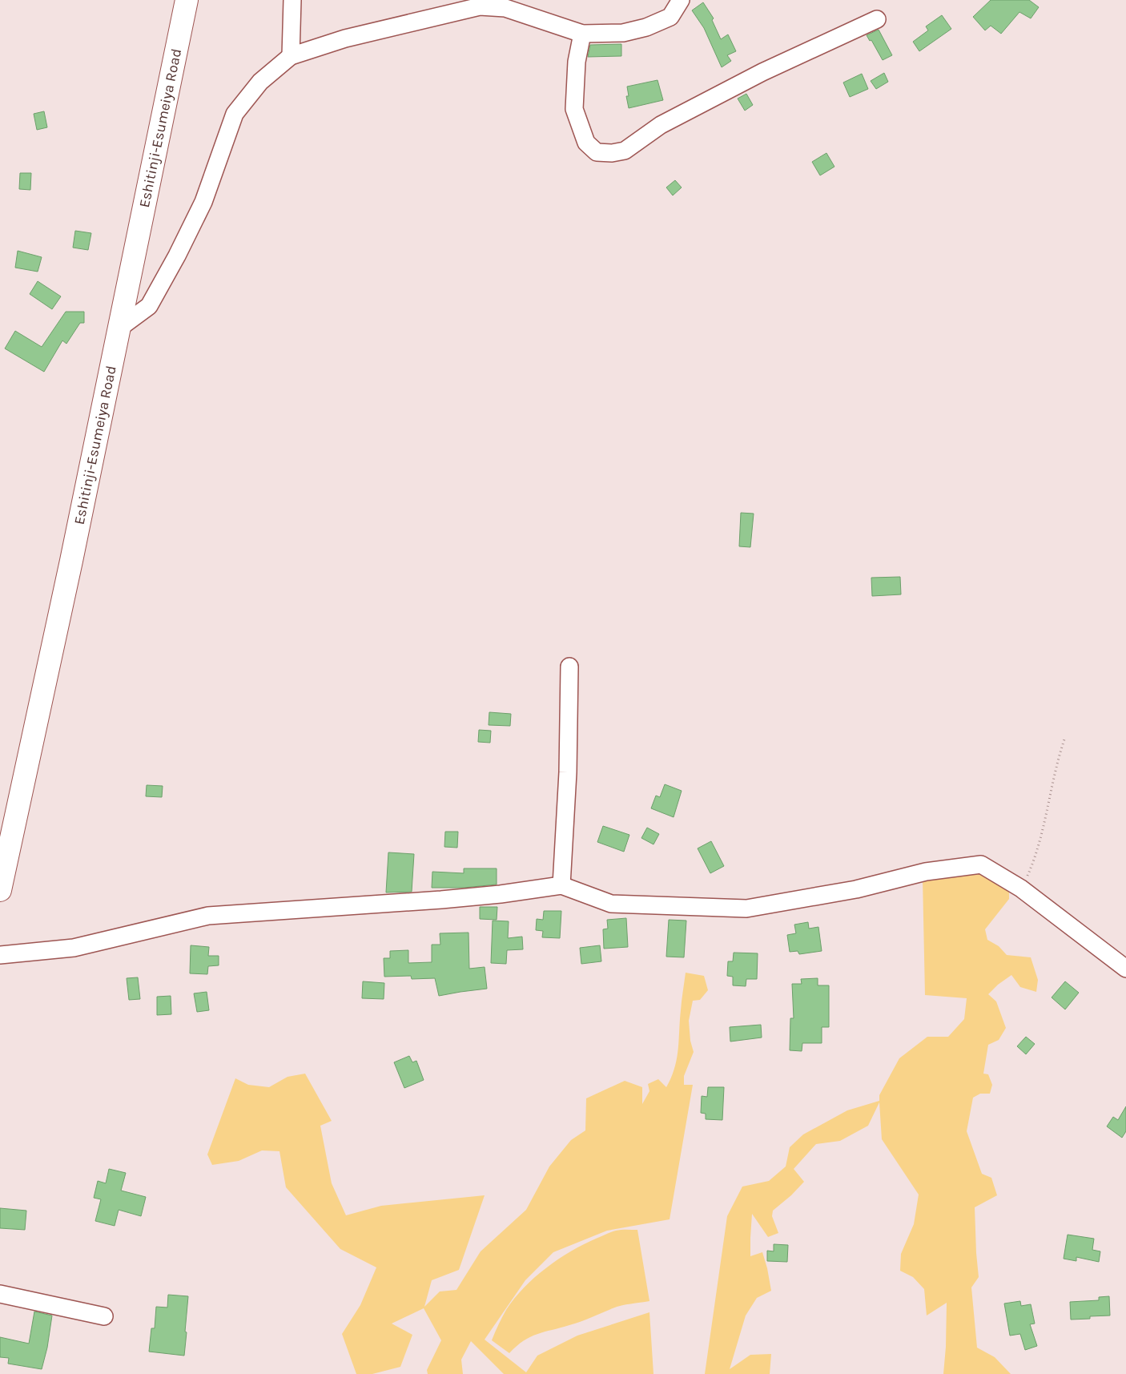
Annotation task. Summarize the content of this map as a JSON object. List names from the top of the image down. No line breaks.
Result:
{"streets":{"highway":["Eshitinji-Esumeiya Road"]}}
